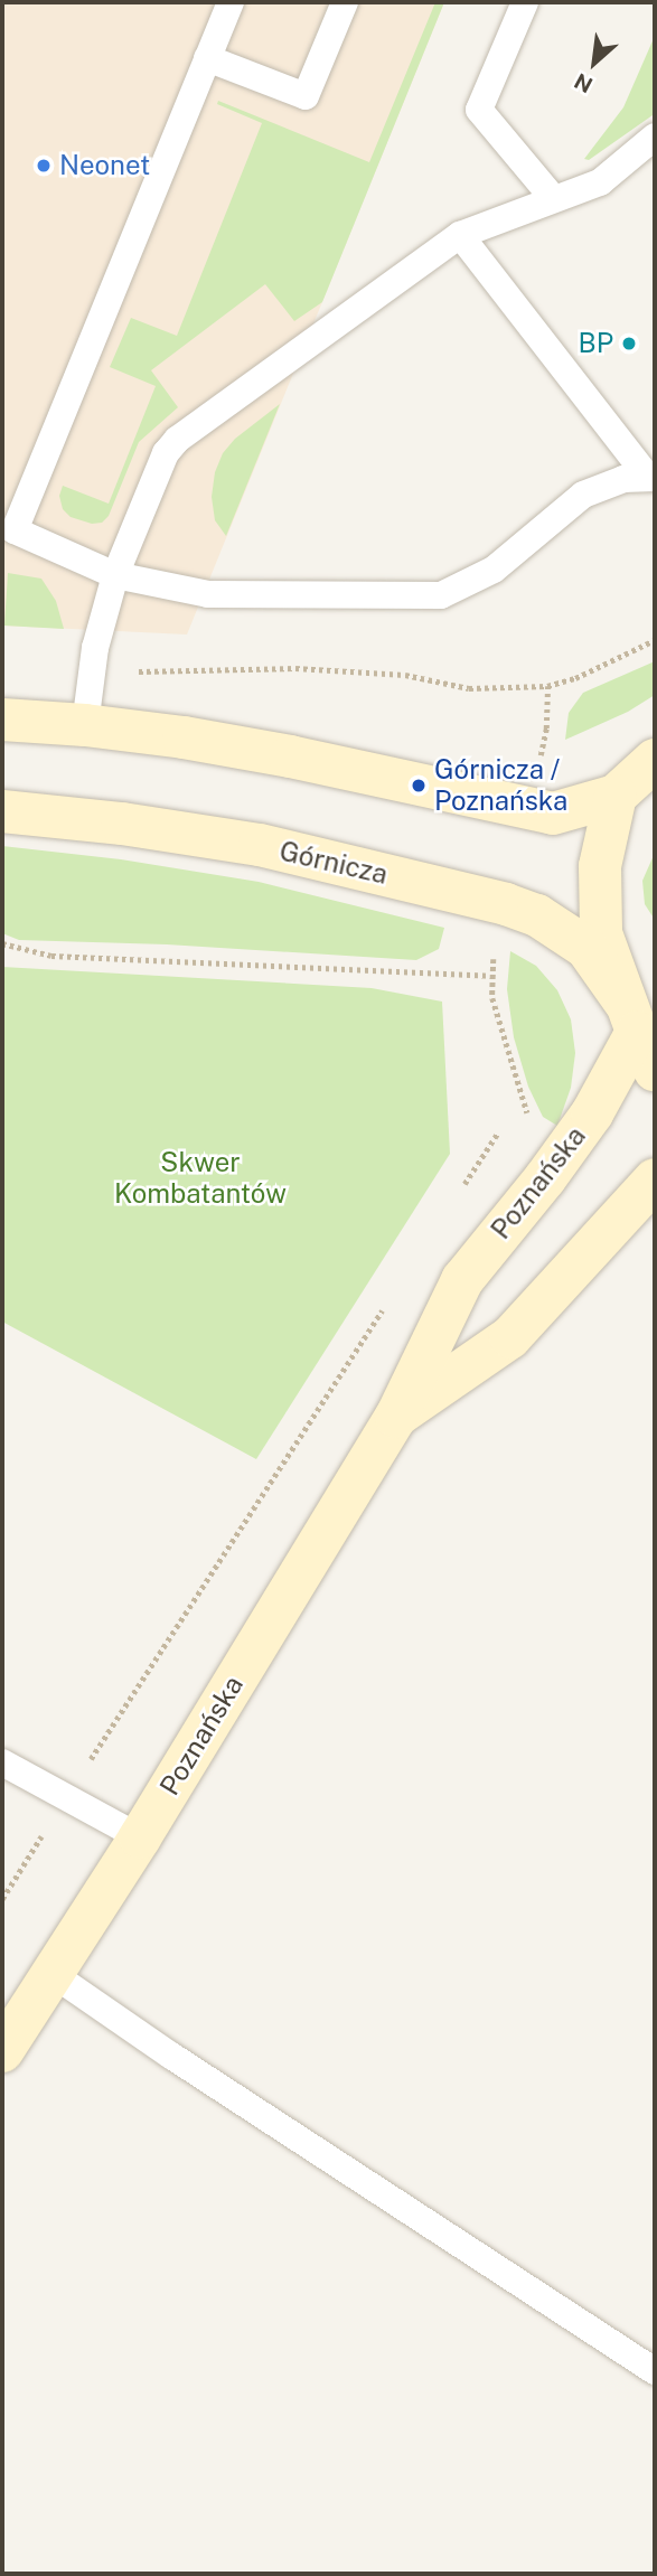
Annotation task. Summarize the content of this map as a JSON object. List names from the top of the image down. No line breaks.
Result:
{"streets":{"street":["Górnicza","Poznańska"]},"crossings":[["Górnicza","Poznańska"]],"parks":["Skwer Kombatantów"],"places":["Neonet","BP","Górnicza / Poznańska"],"north":"bottom left"}
